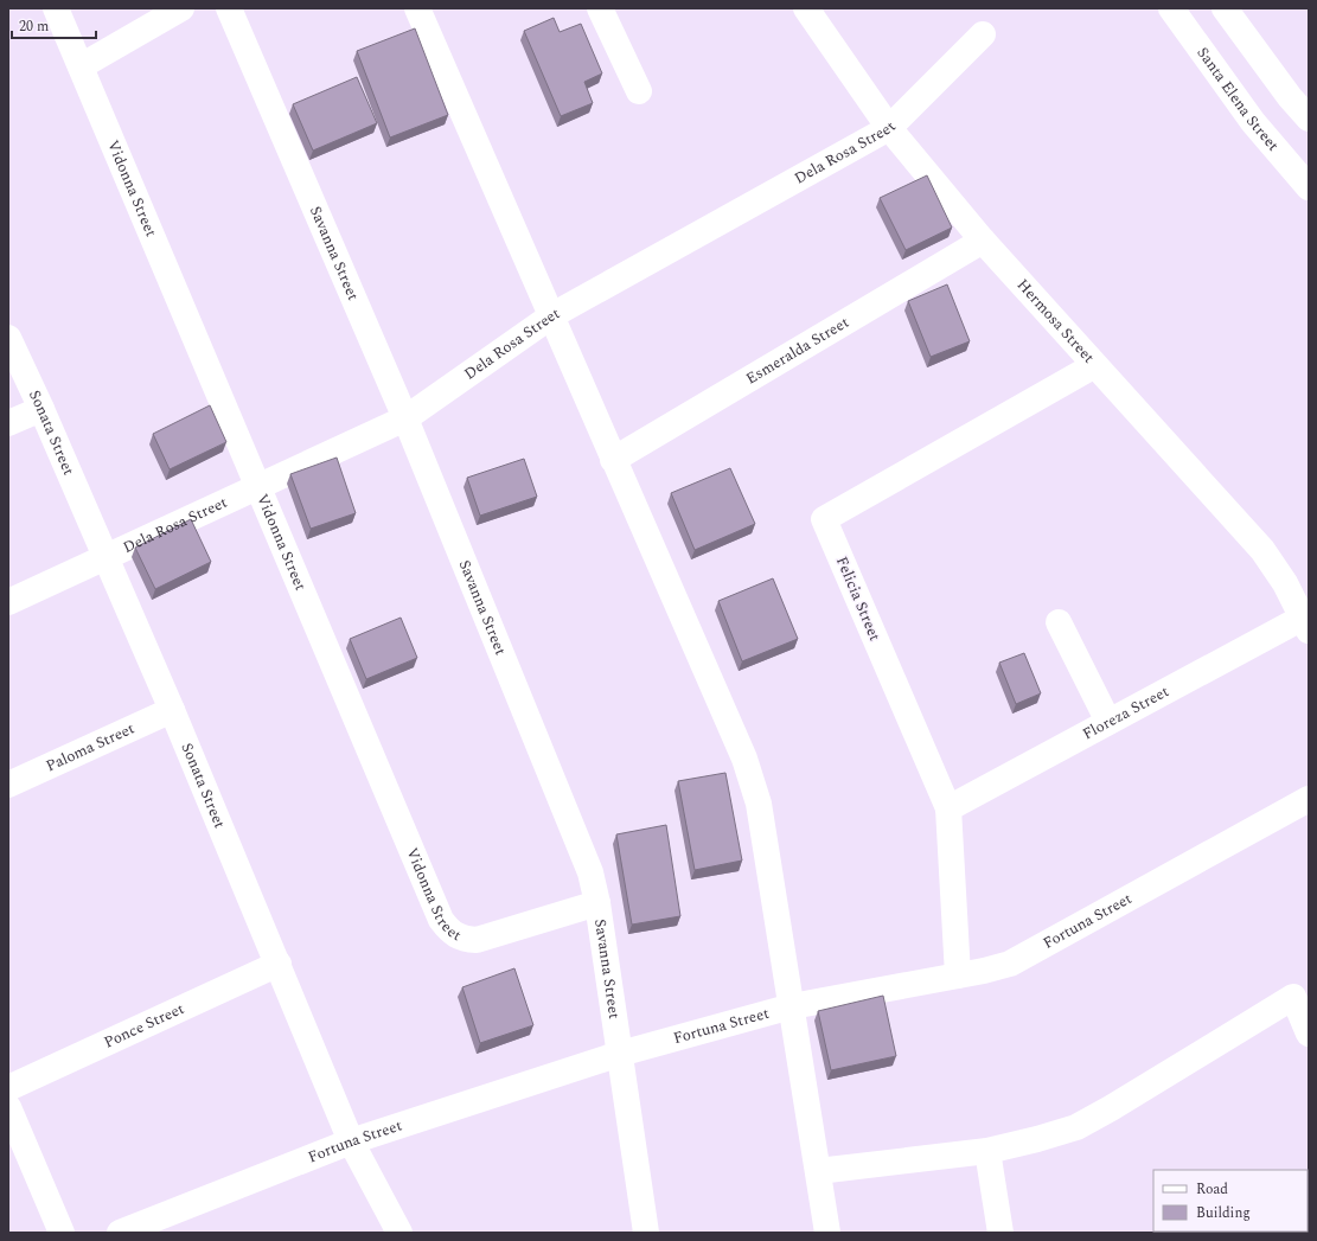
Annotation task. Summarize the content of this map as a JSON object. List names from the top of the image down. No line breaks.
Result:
{"streets":{"street":["Santa Elena Street","Dela Rosa Street","Vidonna Street","Savanna Street","Hermosa Street","Esmeralda Street","Sonata Street","Felicia Street","Floreza Street","Paloma Street","Fortuna Street","Ponce Street"]},"crossings":[["Dela Rosa Street","Vidonna Street"],["Dela Rosa Street","Savanna Street"],["Dela Rosa Street","Hermosa Street"],["Dela Rosa Street","Sonata Street"],["Vidonna Street","Savanna Street"],["Savanna Street","Fortuna Street"],["Hermosa Street","Esmeralda Street"],["Hermosa Street","Felicia Street"],["Hermosa Street","Floreza Street"],["Sonata Street","Paloma Street"],["Sonata Street","Fortuna Street"],["Sonata Street","Ponce Street"],["Felicia Street","Floreza Street"],["Felicia Street","Fortuna Street"]],"legend":["Road","Building"],"scale_bar":"20 m"}
